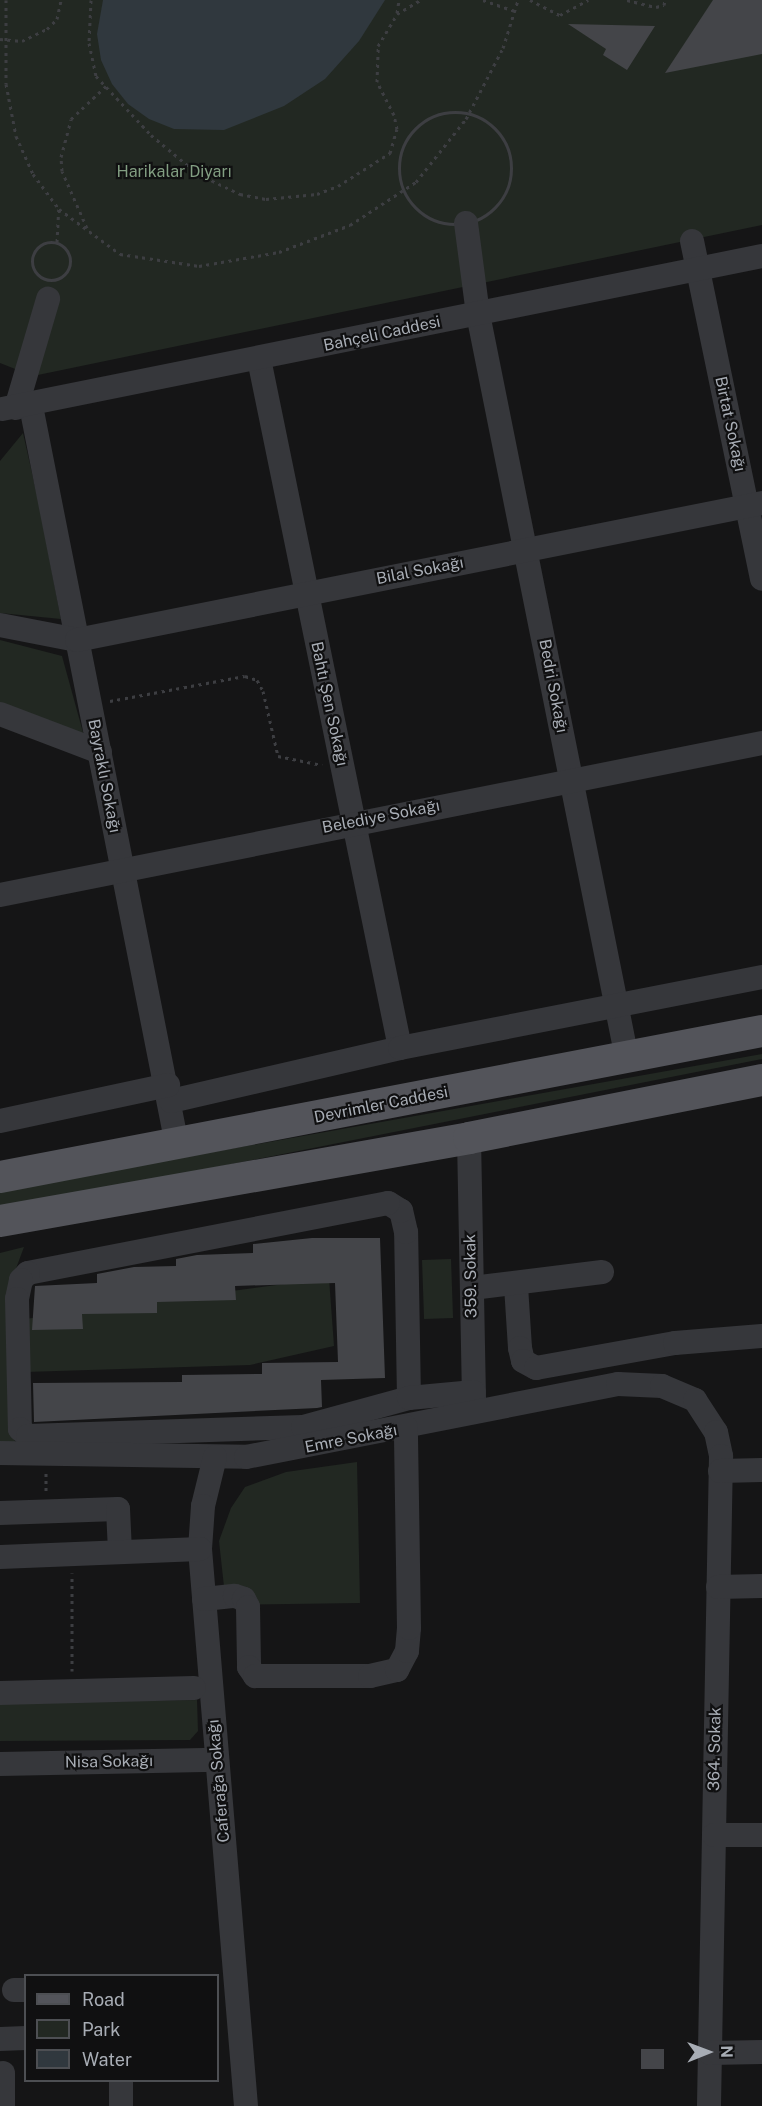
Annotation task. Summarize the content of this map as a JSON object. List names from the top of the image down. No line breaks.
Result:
{"streets":{"main road":["Devrimler Caddesi"],"street":["Bahçeli Caddesi","Birtat Sokağı","Bilal Sokağı","Bedri Sokağı","Bahtı Şen Sokağı","Bayraklı Sokağı","Belediye Sokağı","359. Sokak","Emre Sokağı","364. Sokak","Nisa Sokağı","Caferağa Sokağı"]},"crossings":[["Bahçeli Caddesi","Birtat Sokağı"],["Bahçeli Caddesi","Bedri Sokağı"],["Bahçeli Caddesi","Bahtı Şen Sokağı"],["Bahçeli Caddesi","Bayraklı Sokağı"],["Birtat Sokağı","Bilal Sokağı"],["Bilal Sokağı","Bedri Sokağı"],["Bilal Sokağı","Bahtı Şen Sokağı"],["Bilal Sokağı","Bayraklı Sokağı"],["Bedri Sokağı","Belediye Sokağı"],["Bedri Sokağı","Devrimler Caddesi"],["Bahtı Şen Sokağı","Belediye Sokağı"],["Bayraklı Sokağı","Belediye Sokağı"],["Bayraklı Sokağı","Devrimler Caddesi"],["359. Sokak","Emre Sokağı"],["Emre Sokağı","364. Sokak"],["Emre Sokağı","Caferağa Sokağı"],["Nisa Sokağı","Caferağa Sokağı"]],"parks":["Harikalar Diyarı"],"legend":["Road","Park","Water"],"north":"right"}
